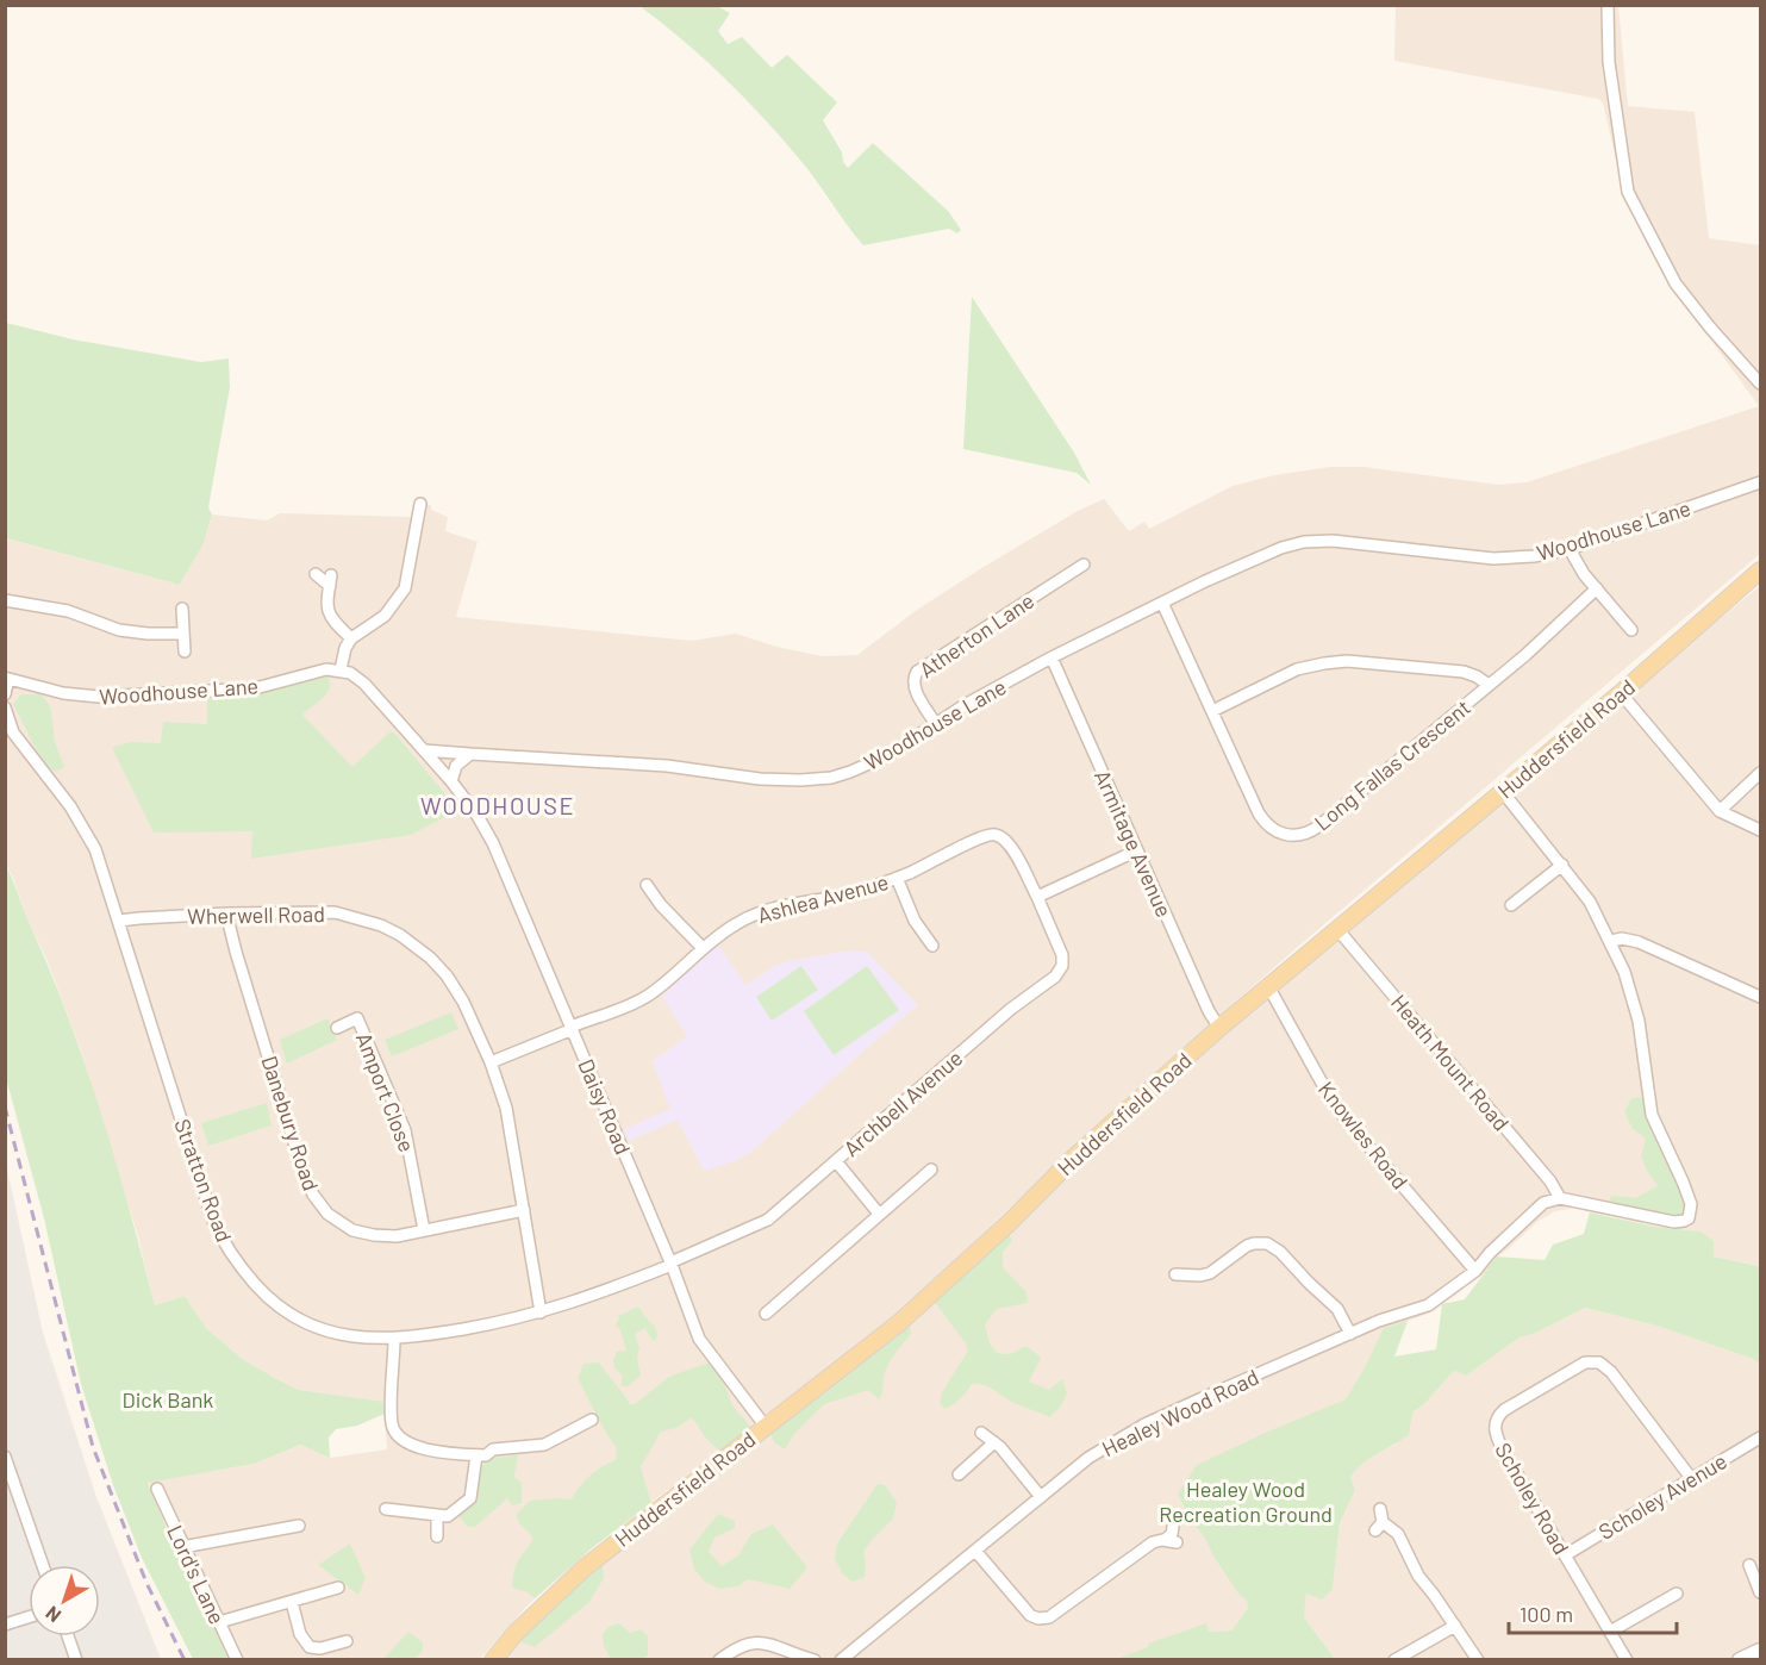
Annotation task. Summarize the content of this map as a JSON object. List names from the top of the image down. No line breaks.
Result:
{"streets":{"main road":["Huddersfield Road"],"street":["Woodhouse Lane","Atherton Lane","Long Fallas Crescent","Armitage Avenue","Ashlea Avenue","Wherwell Road","Heath Mount Road","Amport Close","Archbell Avenue","Daisy Road","Danebury Road","Knowles Road","Stratton Road","Healey Wood Road","Scholey Avenue","Scholey Road","Lord's Lane"]},"crossings":[["Woodhouse Lane","Atherton Lane"],["Woodhouse Lane","Long Fallas Crescent"],["Woodhouse Lane","Armitage Avenue"],["Huddersfield Road","Armitage Avenue"],["Huddersfield Road","Heath Mount Road"],["Huddersfield Road","Daisy Road"],["Huddersfield Road","Knowles Road"],["Ashlea Avenue","Archbell Avenue"],["Ashlea Avenue","Daisy Road"],["Wherwell Road","Danebury Road"],["Wherwell Road","Stratton Road"],["Heath Mount Road","Healey Wood Road"],["Amport Close","Danebury Road"],["Archbell Avenue","Daisy Road"],["Archbell Avenue","Stratton Road"],["Daisy Road","Stratton Road"],["Knowles Road","Healey Wood Road"],["Scholey Avenue","Scholey Road"]],"districts":["WOODHOUSE"],"parks":["Dick Bank","Healey Wood Recreation Ground"],"scale_bar":"100 m","north":"bottom left"}
